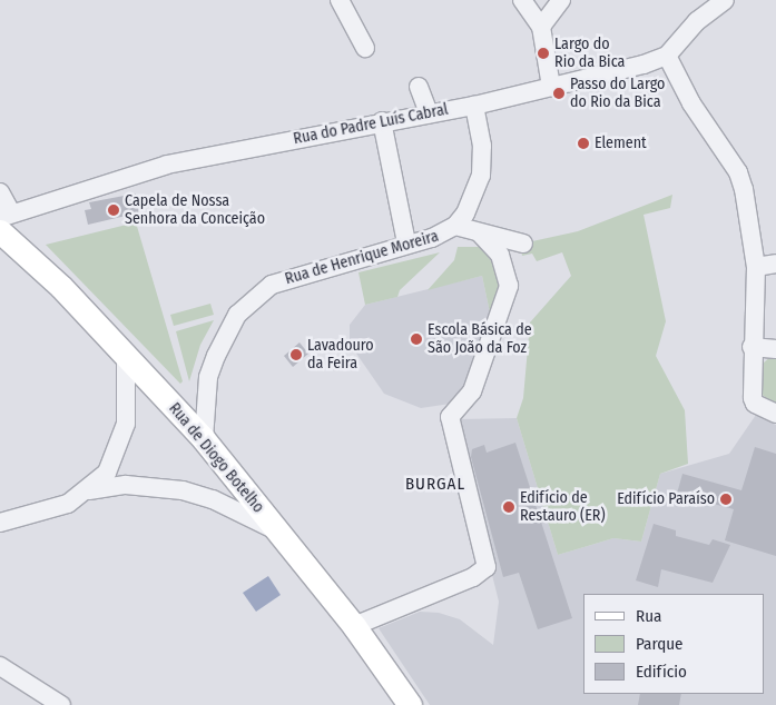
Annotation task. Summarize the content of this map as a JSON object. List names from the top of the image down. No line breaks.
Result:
{"streets":{"main road":["Rua de Diogo Botelho"],"street":["Rua do Padre Luís Cabral","Rua de Henrique Moreira"]},"crossings":[["Rua do Padre Luís Cabral","Rua de Diogo Botelho"],["Rua de Henrique Moreira","Rua de Diogo Botelho"]],"districts":["BURGAL"],"places":["Largo do Rio da Bica","Passo do Largo do Rio da Bica","Element","Capela de Nossa Senhora da Conceição","Escola Básica de São João da Foz","Lavadouro da Feira","Edifício Paraíso","Edifício de Restauro (ER)"],"legend":["Rua","Parque","Edifício"]}
